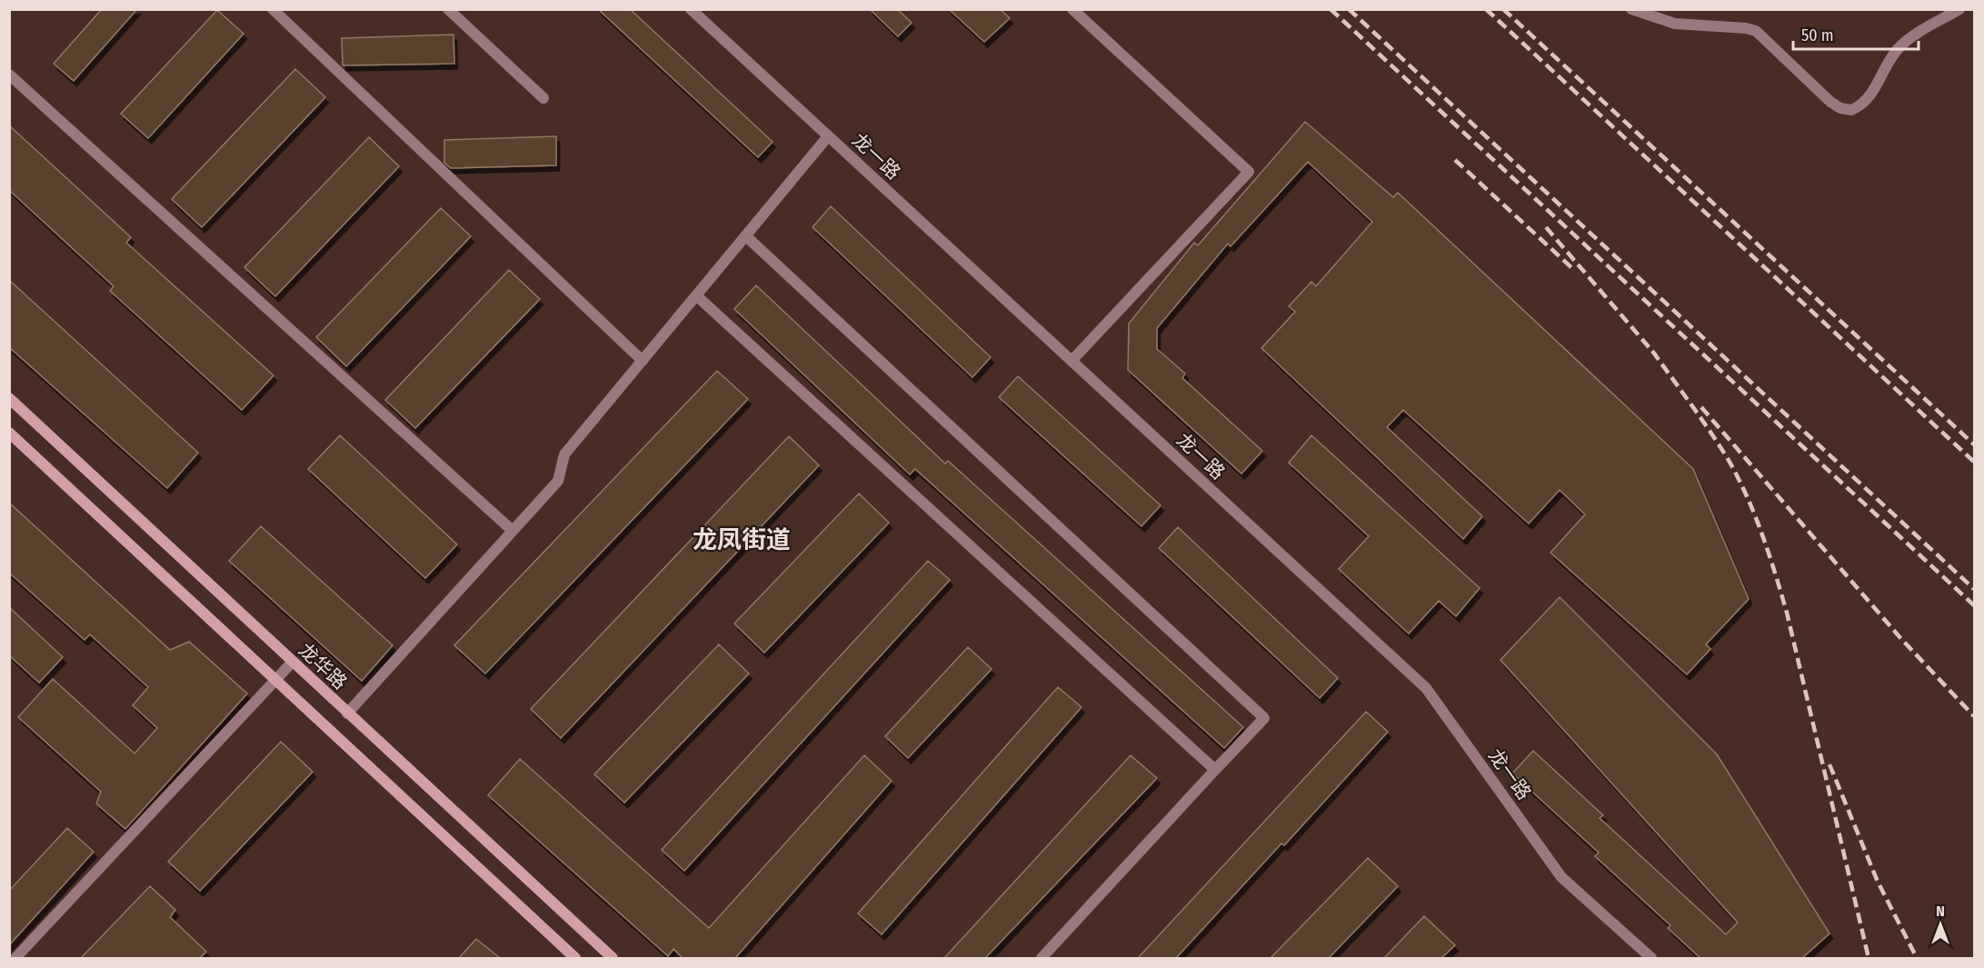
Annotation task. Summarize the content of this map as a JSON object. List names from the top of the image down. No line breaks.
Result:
{"streets":{"main road":["龙华路"],"street":["龙一路"]},"districts":["龙凤街道"],"scale_bar":"50 m","north":"top"}
